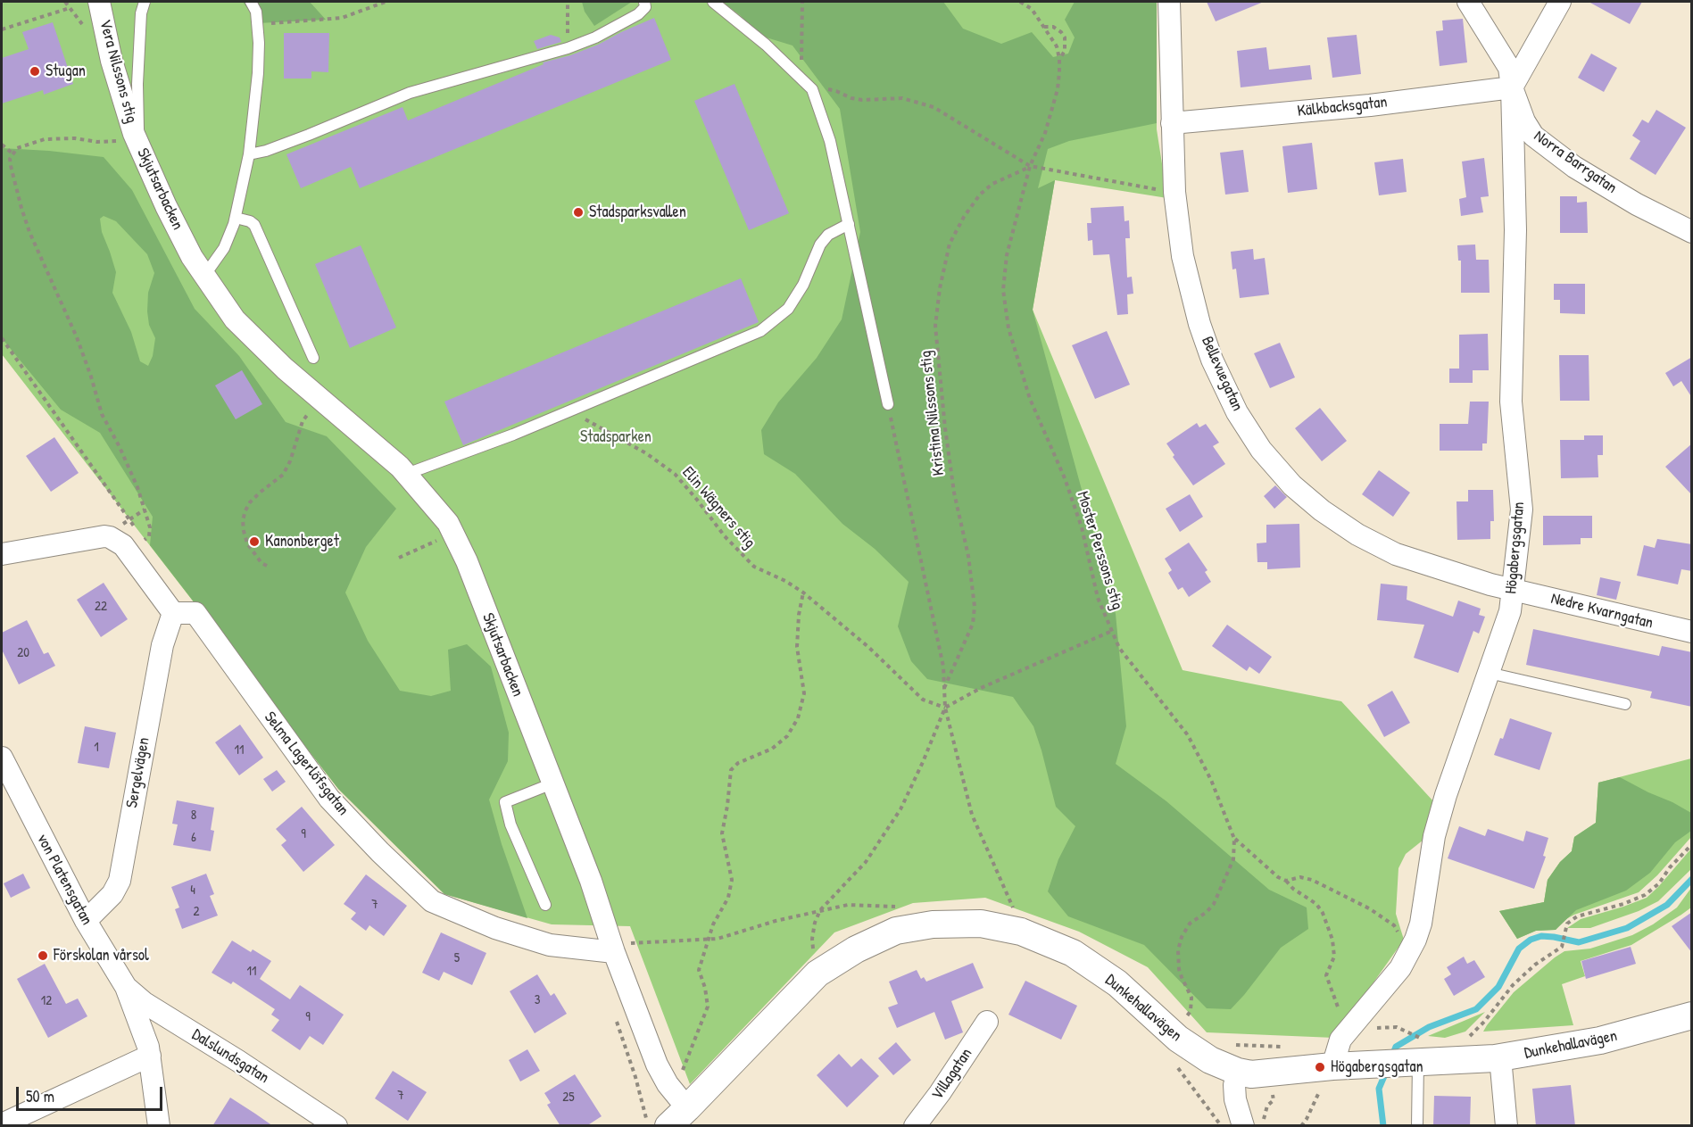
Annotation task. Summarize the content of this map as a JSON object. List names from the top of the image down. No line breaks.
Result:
{"streets":{"street":["Vera Nilssons stig","Kälkbacksgatan","Norra Barrgatan","Skjutsarbacken","Bellevuegatan","Högabergsgatan","Nedre Kvarngatan","Selma Lagerlöfsgatan","Sergelvägen","von Platensgatan","Dunkehallavägen","Dalslundsgatan","Villagatan"],"path":["Kristina Nilssons stig","Elin Wägners stig","Moster Perssons stig"]},"crossings":[["Vera Nilssons stig","Skjutsarbacken"],["Kälkbacksgatan","Norra Barrgatan"],["Kälkbacksgatan","Bellevuegatan"],["Kälkbacksgatan","Högabergsgatan"],["Norra Barrgatan","Högabergsgatan"],["Skjutsarbacken","Selma Lagerlöfsgatan"],["Skjutsarbacken","Dunkehallavägen"],["Bellevuegatan","Högabergsgatan"],["Bellevuegatan","Nedre Kvarngatan"],["Kristina Nilssons stig","Moster Perssons stig"],["Högabergsgatan","Nedre Kvarngatan"],["Högabergsgatan","Dunkehallavägen"],["Selma Lagerlöfsgatan","Sergelvägen"],["Sergelvägen","von Platensgatan"],["von Platensgatan","Dalslundsgatan"]],"parks":["Stadsparken"],"places":["Stugan","Stadsparksvallen","Kanonberget","Förskolan vårsol","Högabergsgatan"],"house_numbers":["22","20","1","11","8","9","6","4","7","2","5","11","3","12","9","7","25"],"scale_bar":"50 m"}
